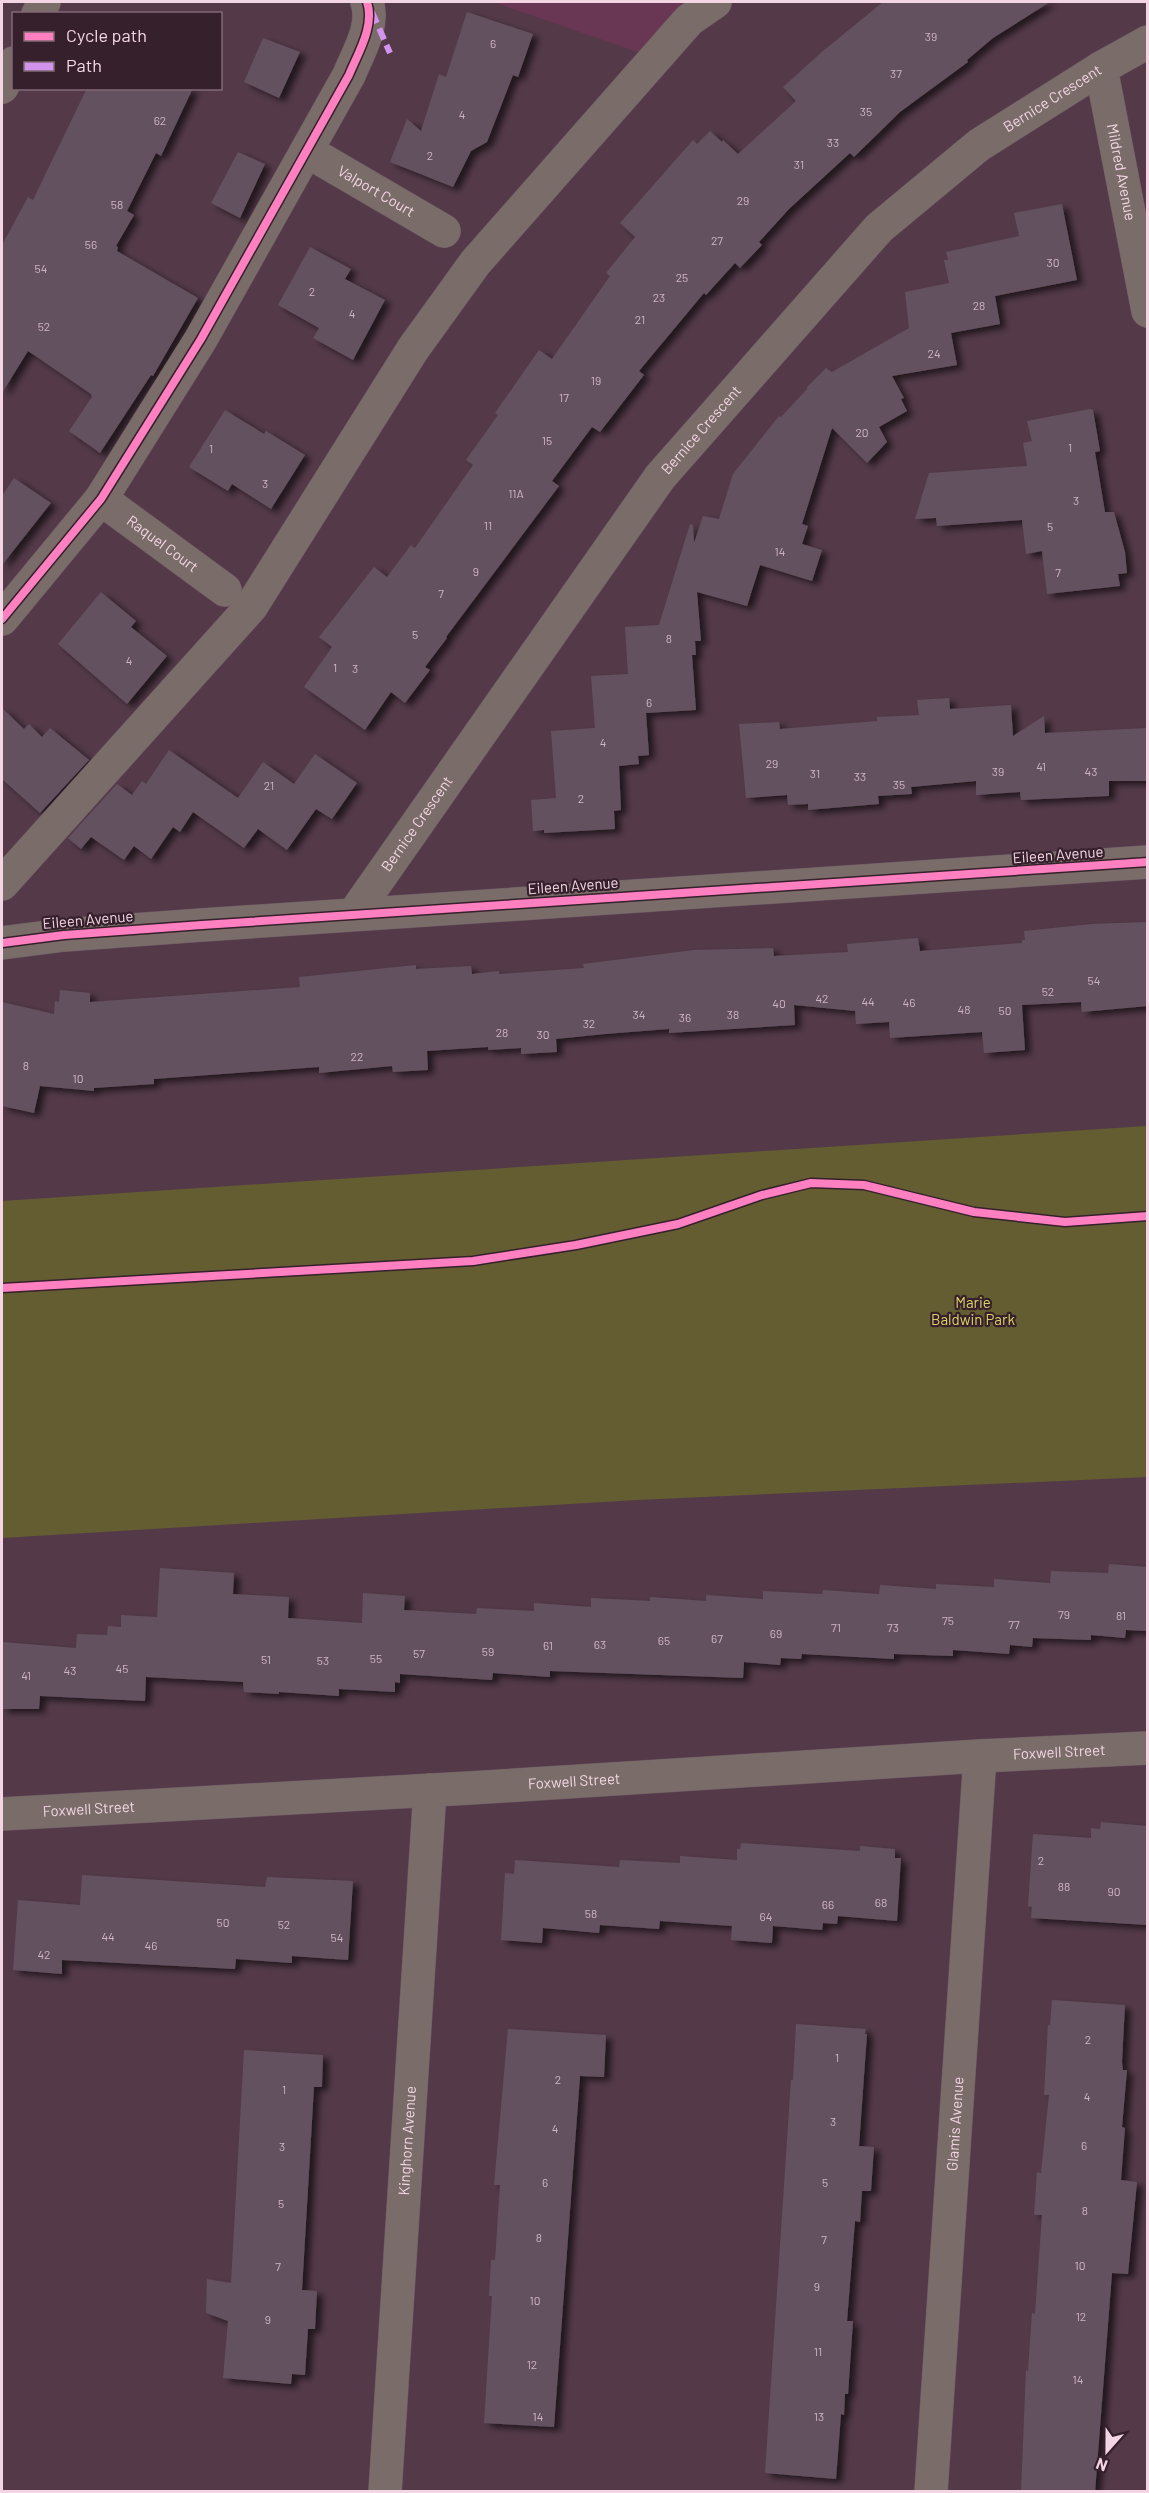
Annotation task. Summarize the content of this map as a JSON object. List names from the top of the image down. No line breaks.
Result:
{"streets":{"street":["Bernice Crescent","Mildred Avenue","Valport Court","Raquel Court","Eileen Avenue","Foxwell Street","Glamis Avenue","Kinghorn Avenue"]},"crossings":[["Bernice Crescent","Mildred Avenue"],["Bernice Crescent","Eileen Avenue"],["Foxwell Street","Glamis Avenue"],["Foxwell Street","Kinghorn Avenue"]],"parks":["Marie Baldwin Park"],"house_numbers":["39","6","37","35","4","62","33","2","31","29","58","27","56","30","54","25","2","23","28","4","21","52","24","19","17","20","15","1","1","3","11A","3","11","5","14","9","7","7","5","8","4","1","3","6","4","29","41","39","43","31","33","35","21","2","54","52","42","44","46","40","48","50","34","38","36","32","28","30","22","8","10","79","81","75","77","71","73","69","67","65","63","61","59","57","55","51","53","45","43","41","2","88","90","68","66","58","64","50","52","44","54","46","42","2","1","2","1","4","3","4","6","3","6","5","5","8","8","7","10","7","9","10","12","9","11","12","14","14","13"],"legend":["Cycle path","Path"],"north":"bottom"}
